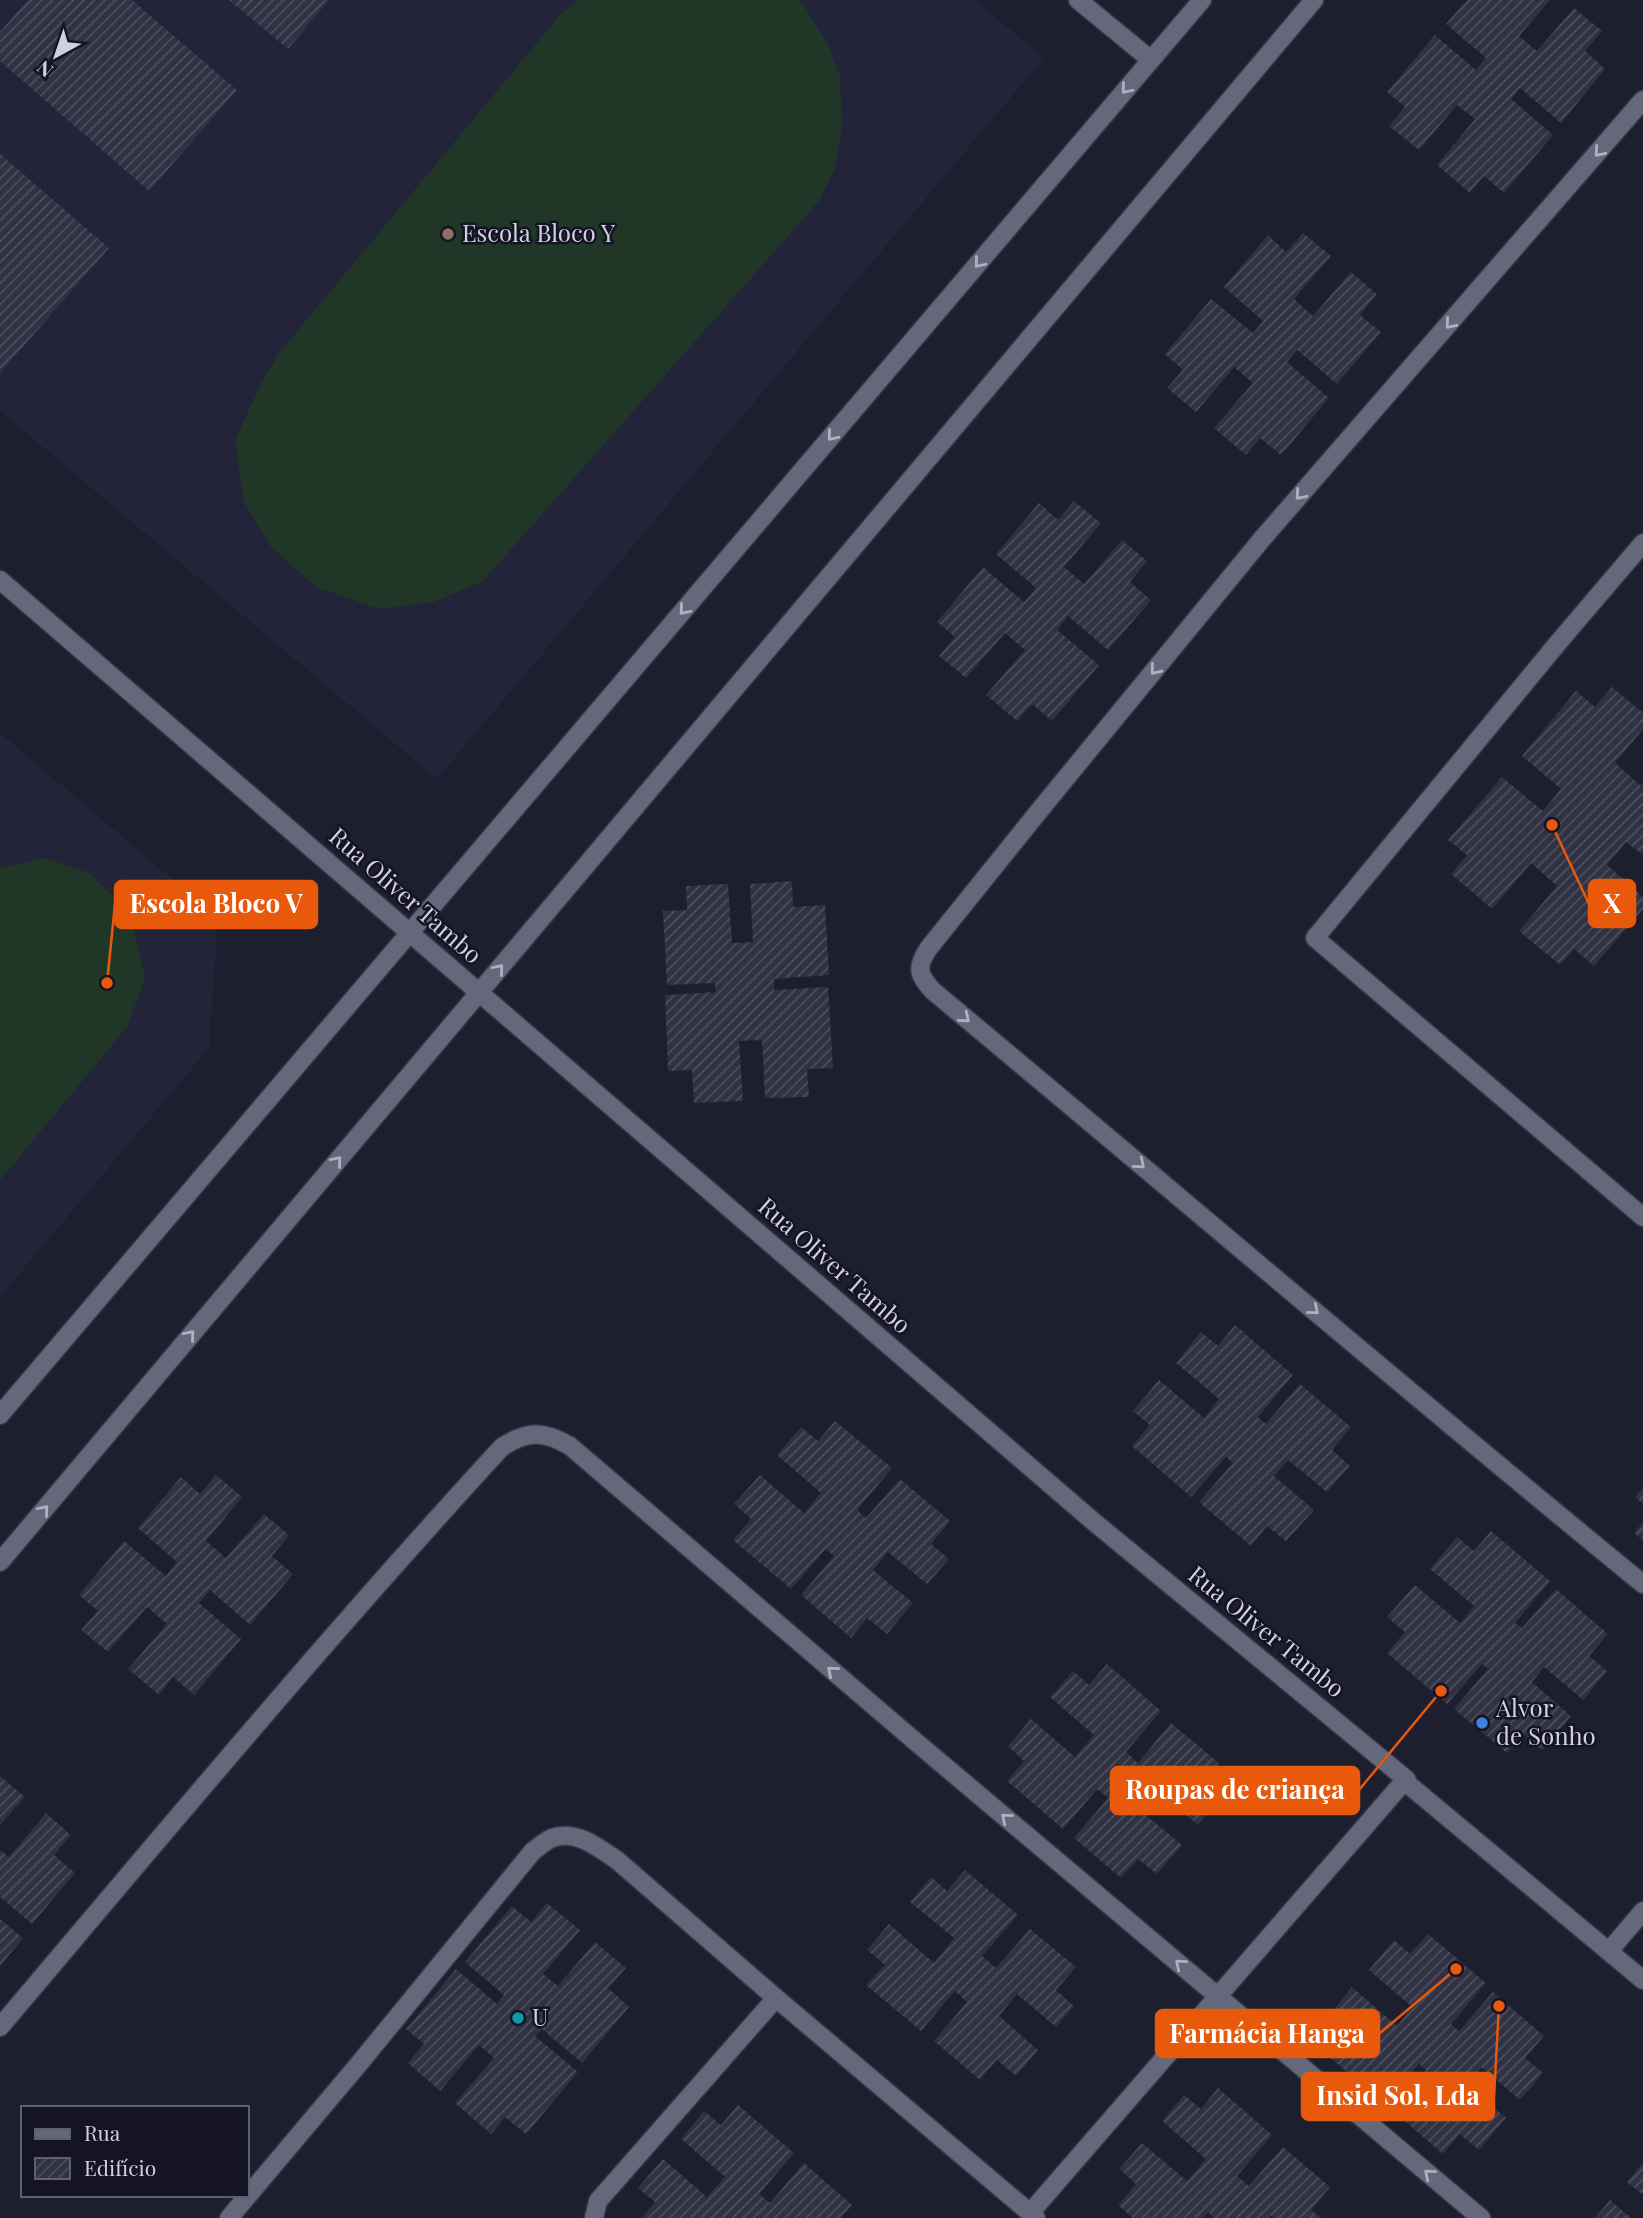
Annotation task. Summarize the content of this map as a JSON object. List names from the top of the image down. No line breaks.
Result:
{"streets":{"street":["Rua Oliver Tambo"]},"places":["Escola Bloco Y","X","Escola Bloco V","Roupas de criança","Alvor de Sonho","Farmácia Hanga","Insid Sol, Lda","U"],"legend":["Rua","Edifício"],"north":"bottom left"}
